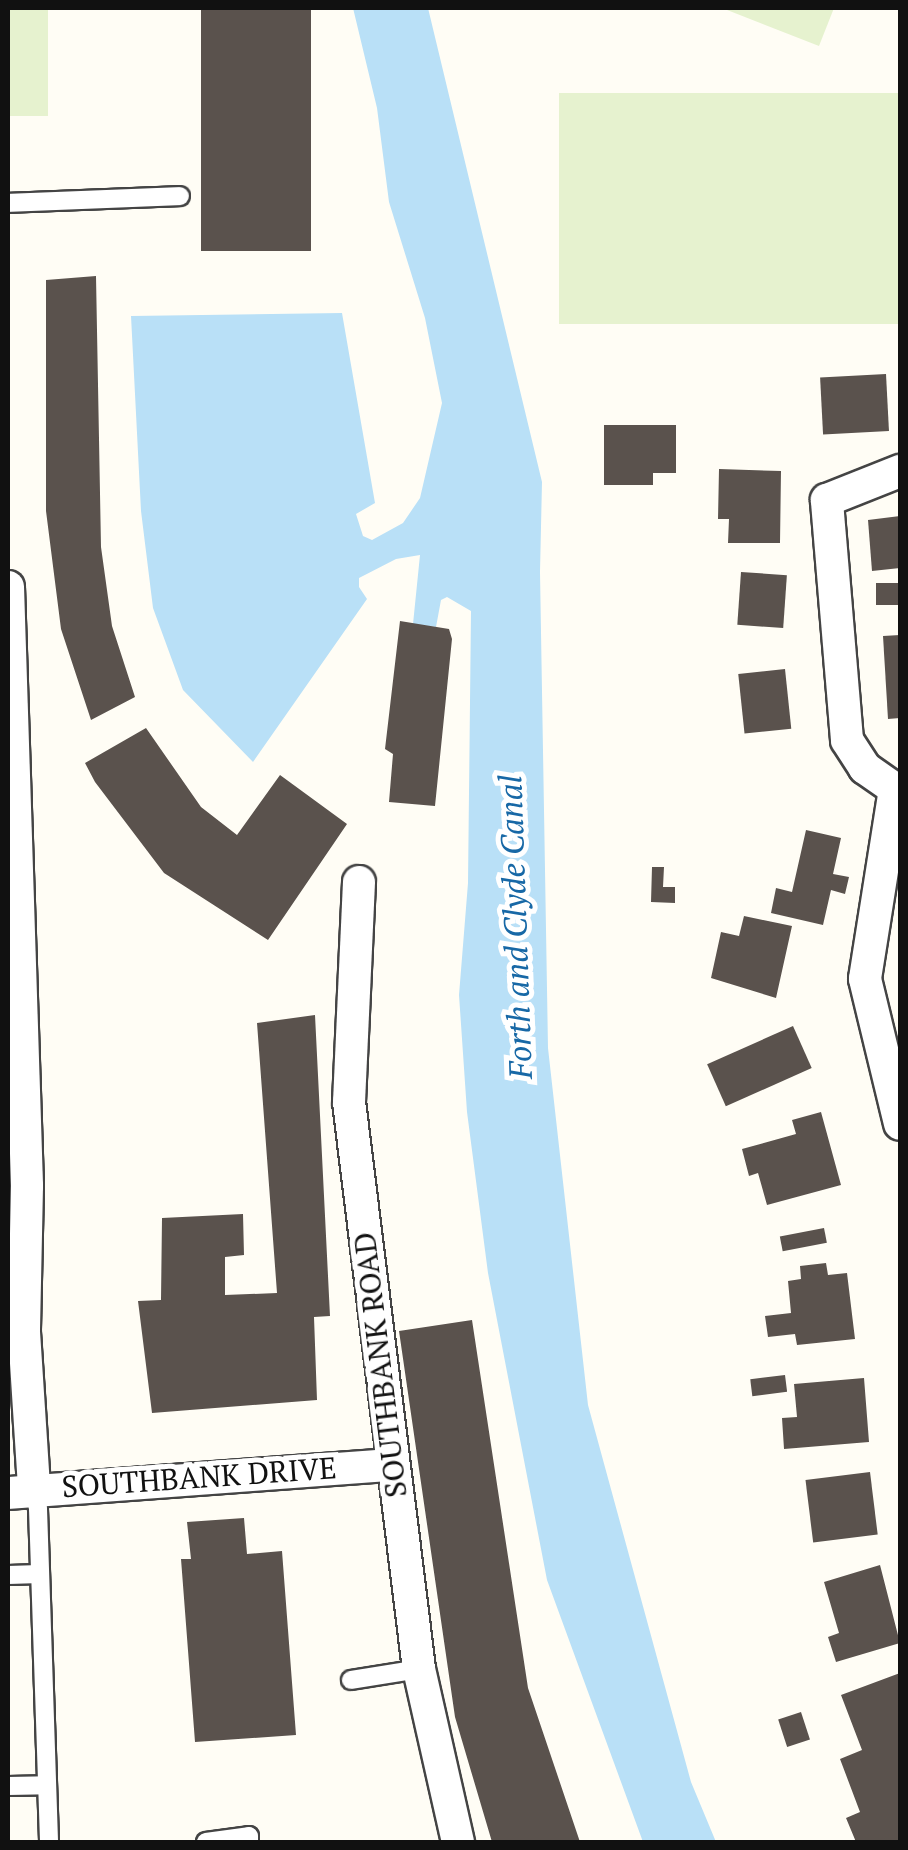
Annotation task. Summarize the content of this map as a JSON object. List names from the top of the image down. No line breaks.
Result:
{"streets":{"street":["SOUTHBANK ROAD","SOUTHBANK DRIVE"]},"crossings":[["SOUTHBANK ROAD","SOUTHBANK DRIVE"]],"water":["Forth and Clyde Canal"]}
